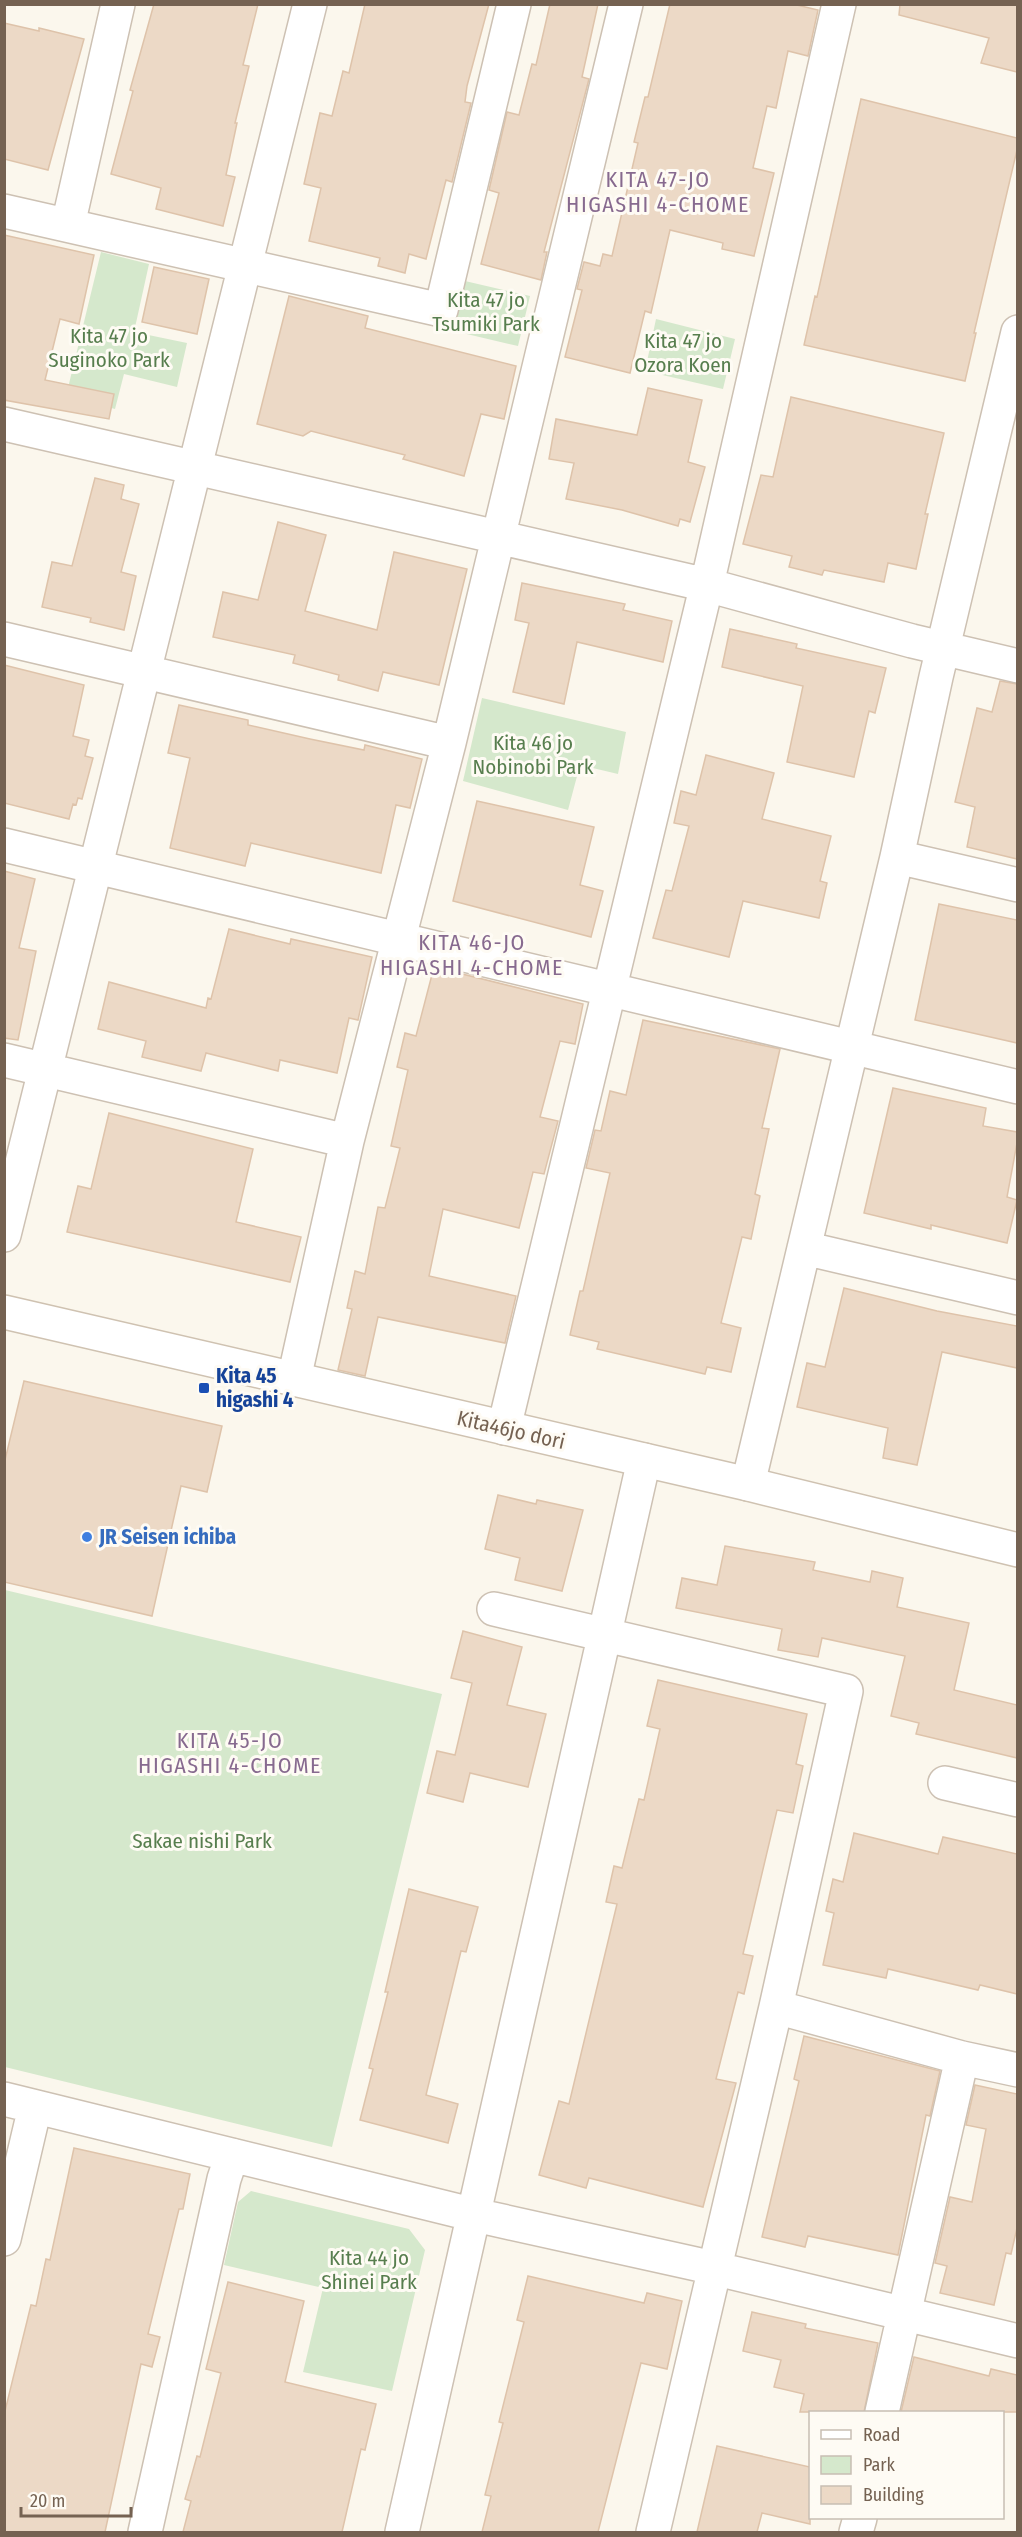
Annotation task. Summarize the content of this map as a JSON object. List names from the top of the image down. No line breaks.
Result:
{"streets":{"street":["Kita46jo dori"]},"districts":["KITA 47-JO HIGASHI 4-CHOME","KITA 46-JO HIGASHI 4-CHOME","KITA 45-JO HIGASHI 4-CHOME"],"parks":["Kita 47 jo Tsumiki Park","Kita 47 jo Suginoko Park","Kita 47 jo Ozora Koen","Kita 46 jo Nobinobi Park","Sakae nishi Park","Kita 44 jo Shinei Park"],"places":{"transit":["Kita 45 higashi 4"],"other":["JR Seisen ichiba"]},"legend":["Road","Park","Building"],"scale_bar":"20 m"}
